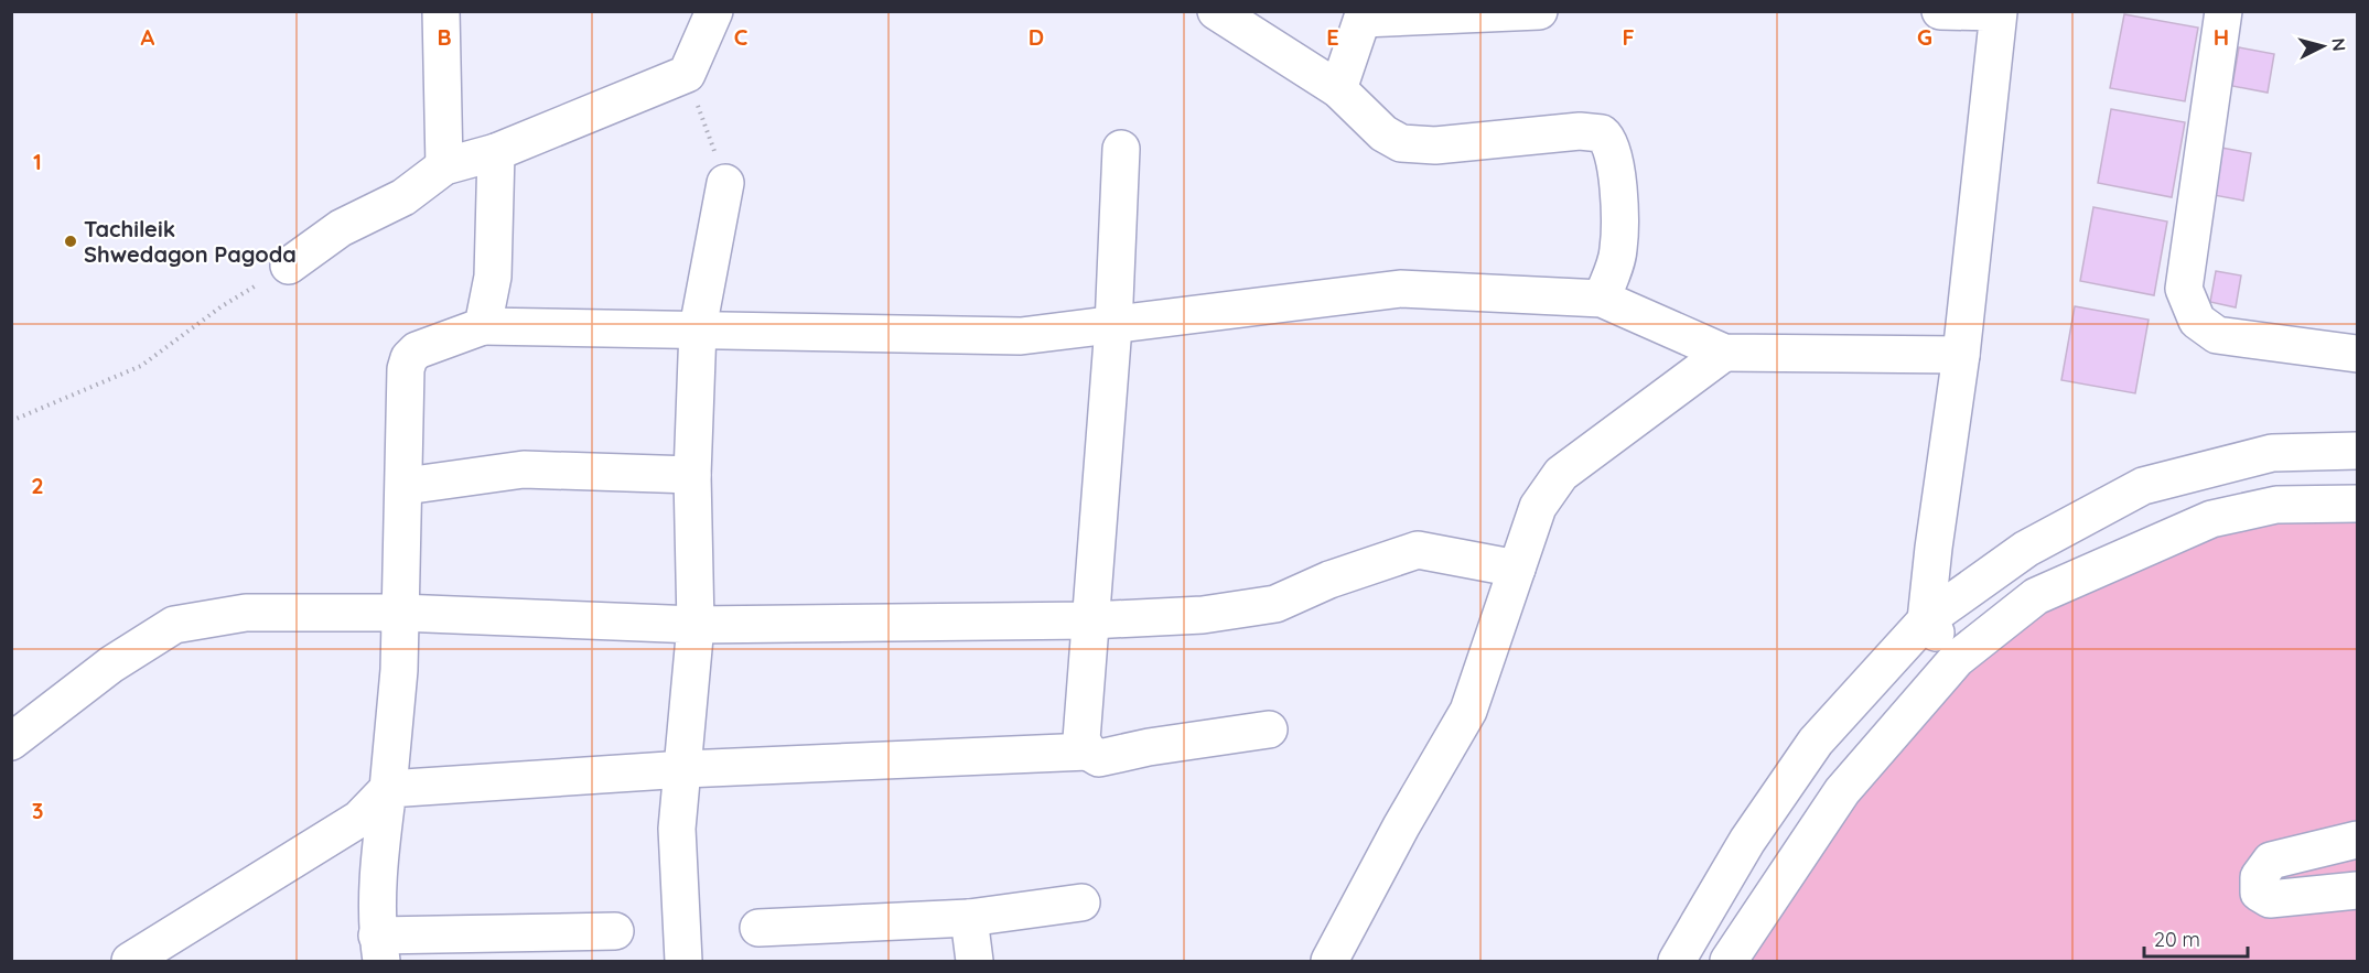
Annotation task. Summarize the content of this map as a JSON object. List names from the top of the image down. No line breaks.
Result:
{"places":["Tachileik Shwedagon Pagoda"],"scale_bar":"20 m","north":"right","grid":{"columns":["A","B","C","D","E","F","G","H"],"rows":["1","2","3"]}}
